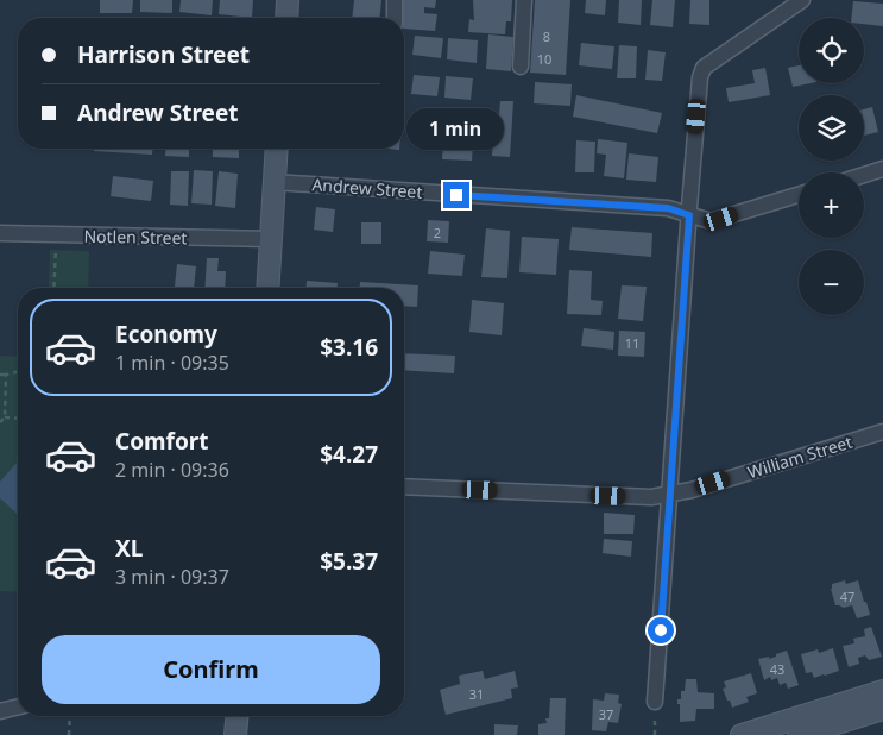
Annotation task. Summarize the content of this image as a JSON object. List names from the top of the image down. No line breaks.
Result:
{"streets":{"street":["Andrew Street","Notlen Street","William Street"]},"house_numbers":["8","10","2","11","47","43","31","37"],"page":{"map_buttons":["+","−"],"banner":["Harrison Street","Andrew Street"],"bubble":"1 min","list":[{"name":"Economy","note":"1 min · 09:35","value":"$3.16"},{"name":"Comfort","note":"2 min · 09:36","value":"$4.27"},{"name":"XL","note":"3 min · 09:37","value":"$5.37"}],"buttons":"Confirm"}}
